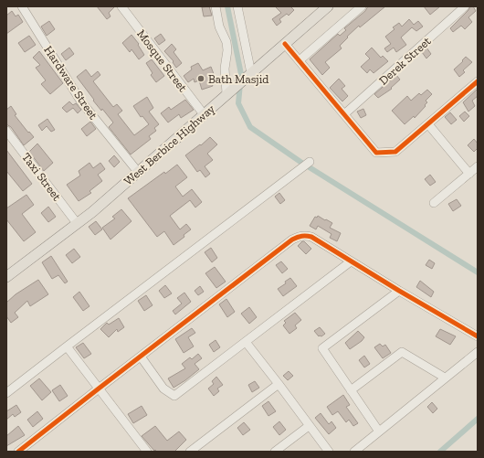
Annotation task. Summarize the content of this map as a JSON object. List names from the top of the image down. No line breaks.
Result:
{"streets":{"main road":["West Berbice Highway"],"street":["Mosque Street","Derek Street","Hardware Street","Taxi Street"]},"crossings":[["Mosque Street","West Berbice Highway"],["Hardware Street","West Berbice Highway"],["West Berbice Highway","Taxi Street"]],"places":["Bath Masjid"]}
